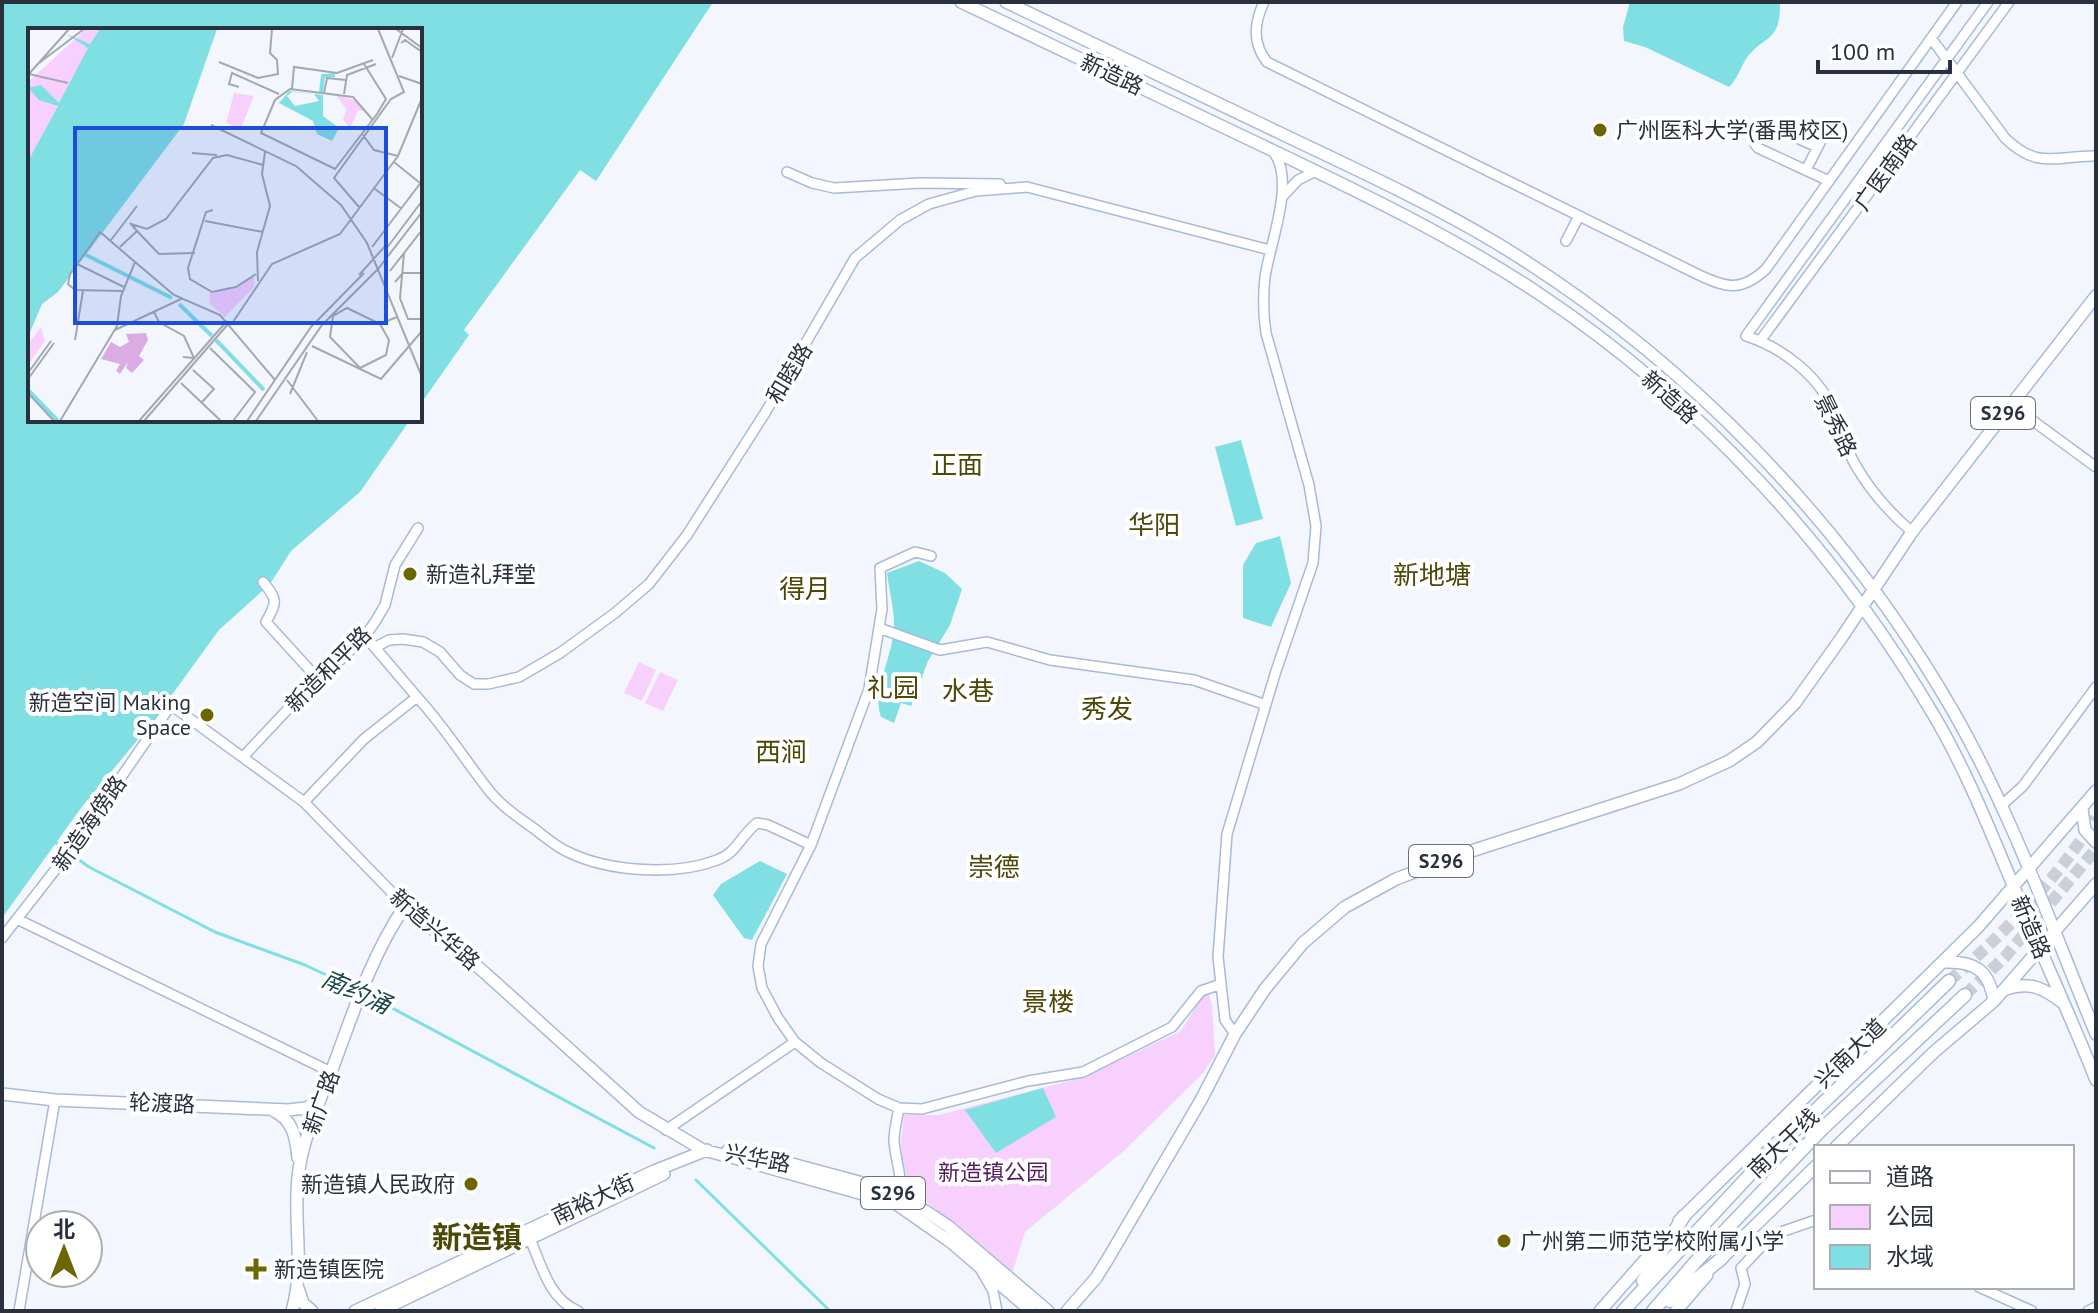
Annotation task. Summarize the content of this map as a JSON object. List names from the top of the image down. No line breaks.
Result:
{"streets":{"highway":["南大干线"],"main road":["新造路","S296","新造兴华路","兴南大道","新广路","轮渡路","兴华路","南裕大街"],"street":["广医南路","和睦路","景秀路","新造和平路","新造海傍路"]},"crossings":[["新造路","S296"],["新造路","兴南大道"],["广医南路","景秀路"],["S296","景秀路"],["新造和平路","新造兴华路"],["新造海傍路","新造兴华路"],["新造兴华路","新广路"],["新造兴华路","兴华路"],["新造兴华路","南裕大街"],["新广路","轮渡路"],["兴华路","南裕大街"]],"districts":["正面","华阳","新地塘","得月","礼园","水巷","秀发","西涧","崇德","景楼","新造镇"],"water":["南约涌"],"parks":["新造镇公园"],"places":{"other":["广州医科大学(番禺校区)","新造礼拜堂","新造空间 Making Space","新造镇人民政府","广州第二师范学校附属小学"],"health":["新造镇医院"]},"legend":["道路","公园","水域"],"scale_bar":"100 m","north":"top"}
